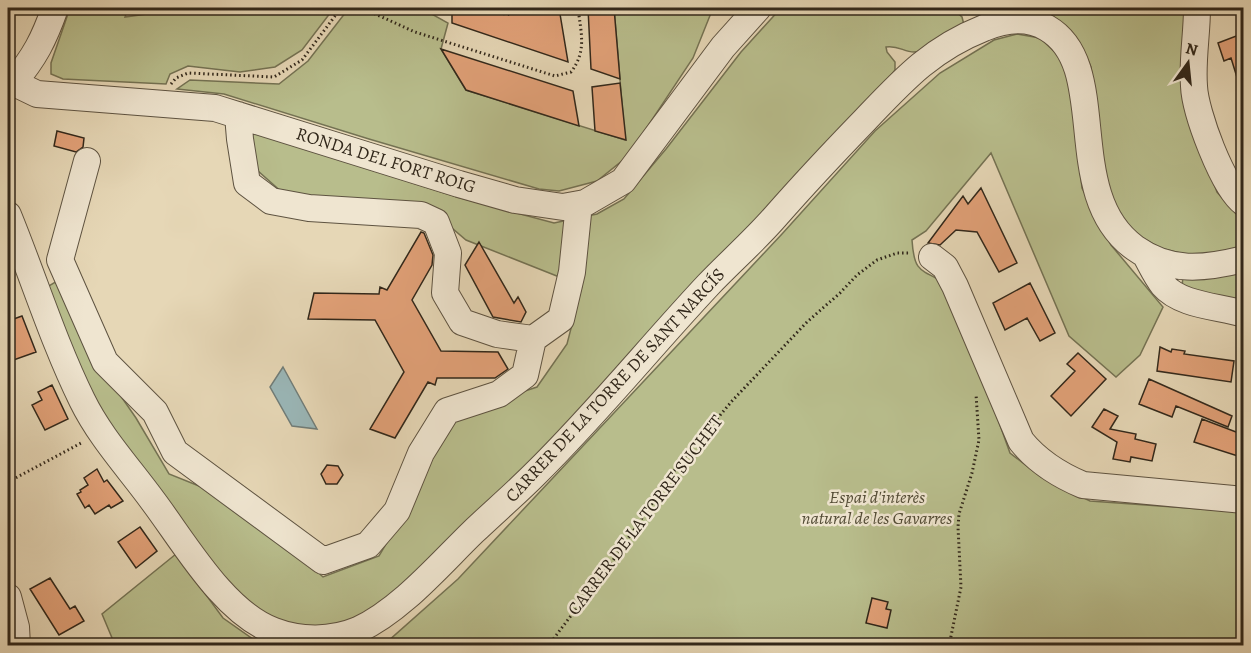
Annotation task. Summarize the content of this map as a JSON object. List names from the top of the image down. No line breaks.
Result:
{"streets":{"street":["RONDA DEL FORT ROIG","CARRER DE LA TORRE DE SANT NARCÍS"],"path":["CARRER DE LA TORRE SUCHET"]},"parks":["Espai d'interès natural de les Gavarres"],"north":"top"}
